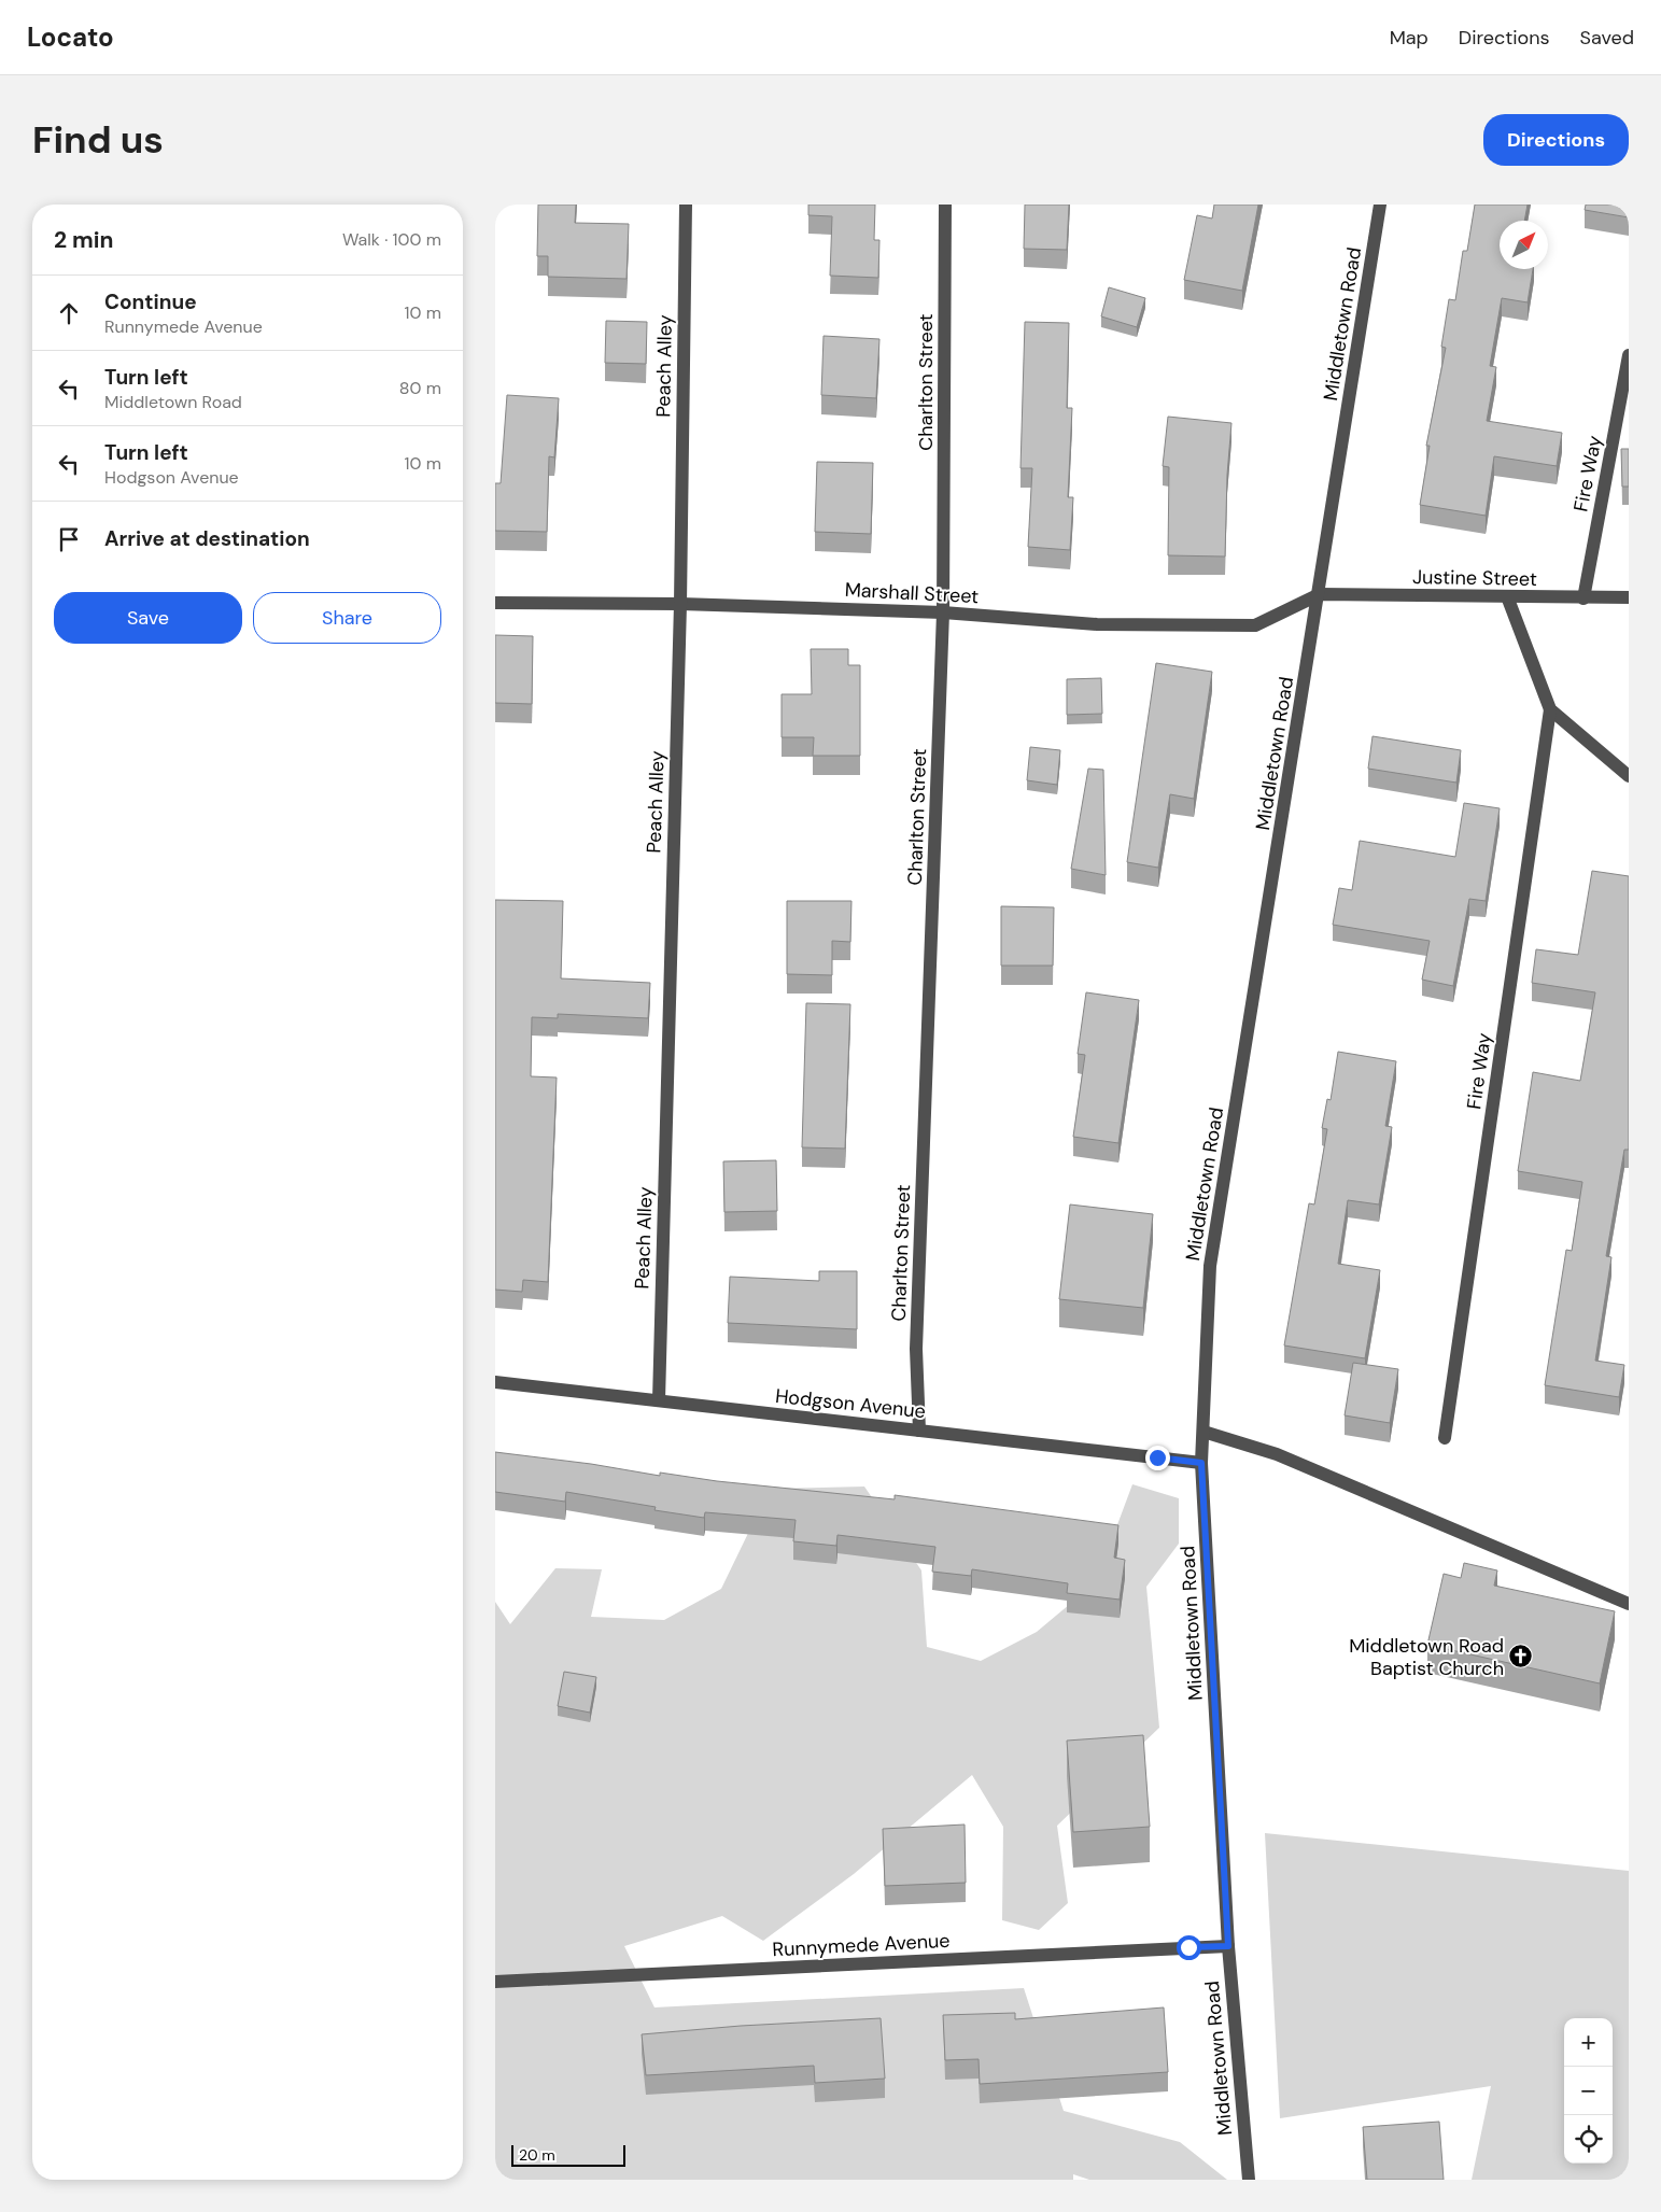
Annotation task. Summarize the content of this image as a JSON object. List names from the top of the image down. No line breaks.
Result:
{"streets":{"street":["Middletown Road","Peach Alley","Charlton Street","Fire Way","Justine Street","Marshall Street","Hodgson Avenue","Runnymede Avenue"]},"crossings":[["Middletown Road","Justine Street"],["Middletown Road","Marshall Street"],["Middletown Road","Hodgson Avenue"],["Middletown Road","Runnymede Avenue"],["Peach Alley","Marshall Street"],["Peach Alley","Hodgson Avenue"],["Charlton Street","Marshall Street"],["Charlton Street","Hodgson Avenue"],["Fire Way","Justine Street"],["Justine Street","Marshall Street"]],"places":{"church":["Middletown Road Baptist Church"]},"scale_bar":"20 m","north":"top right","page":{"header":"Locato","nav":["Map","Directions","Saved"],"buttons":["Directions",["Save","Share"]],"title":"Find us","heading":["2 min","Walk · 100 m"],"list":[["Continue","Runnymede Avenue","10 m"],["Turn left","Middletown Road","80 m"],["Turn left","Hodgson Avenue","10 m"],"Arrive at destination"],"map_buttons":["+","−"],"scale":"20 m"}}
